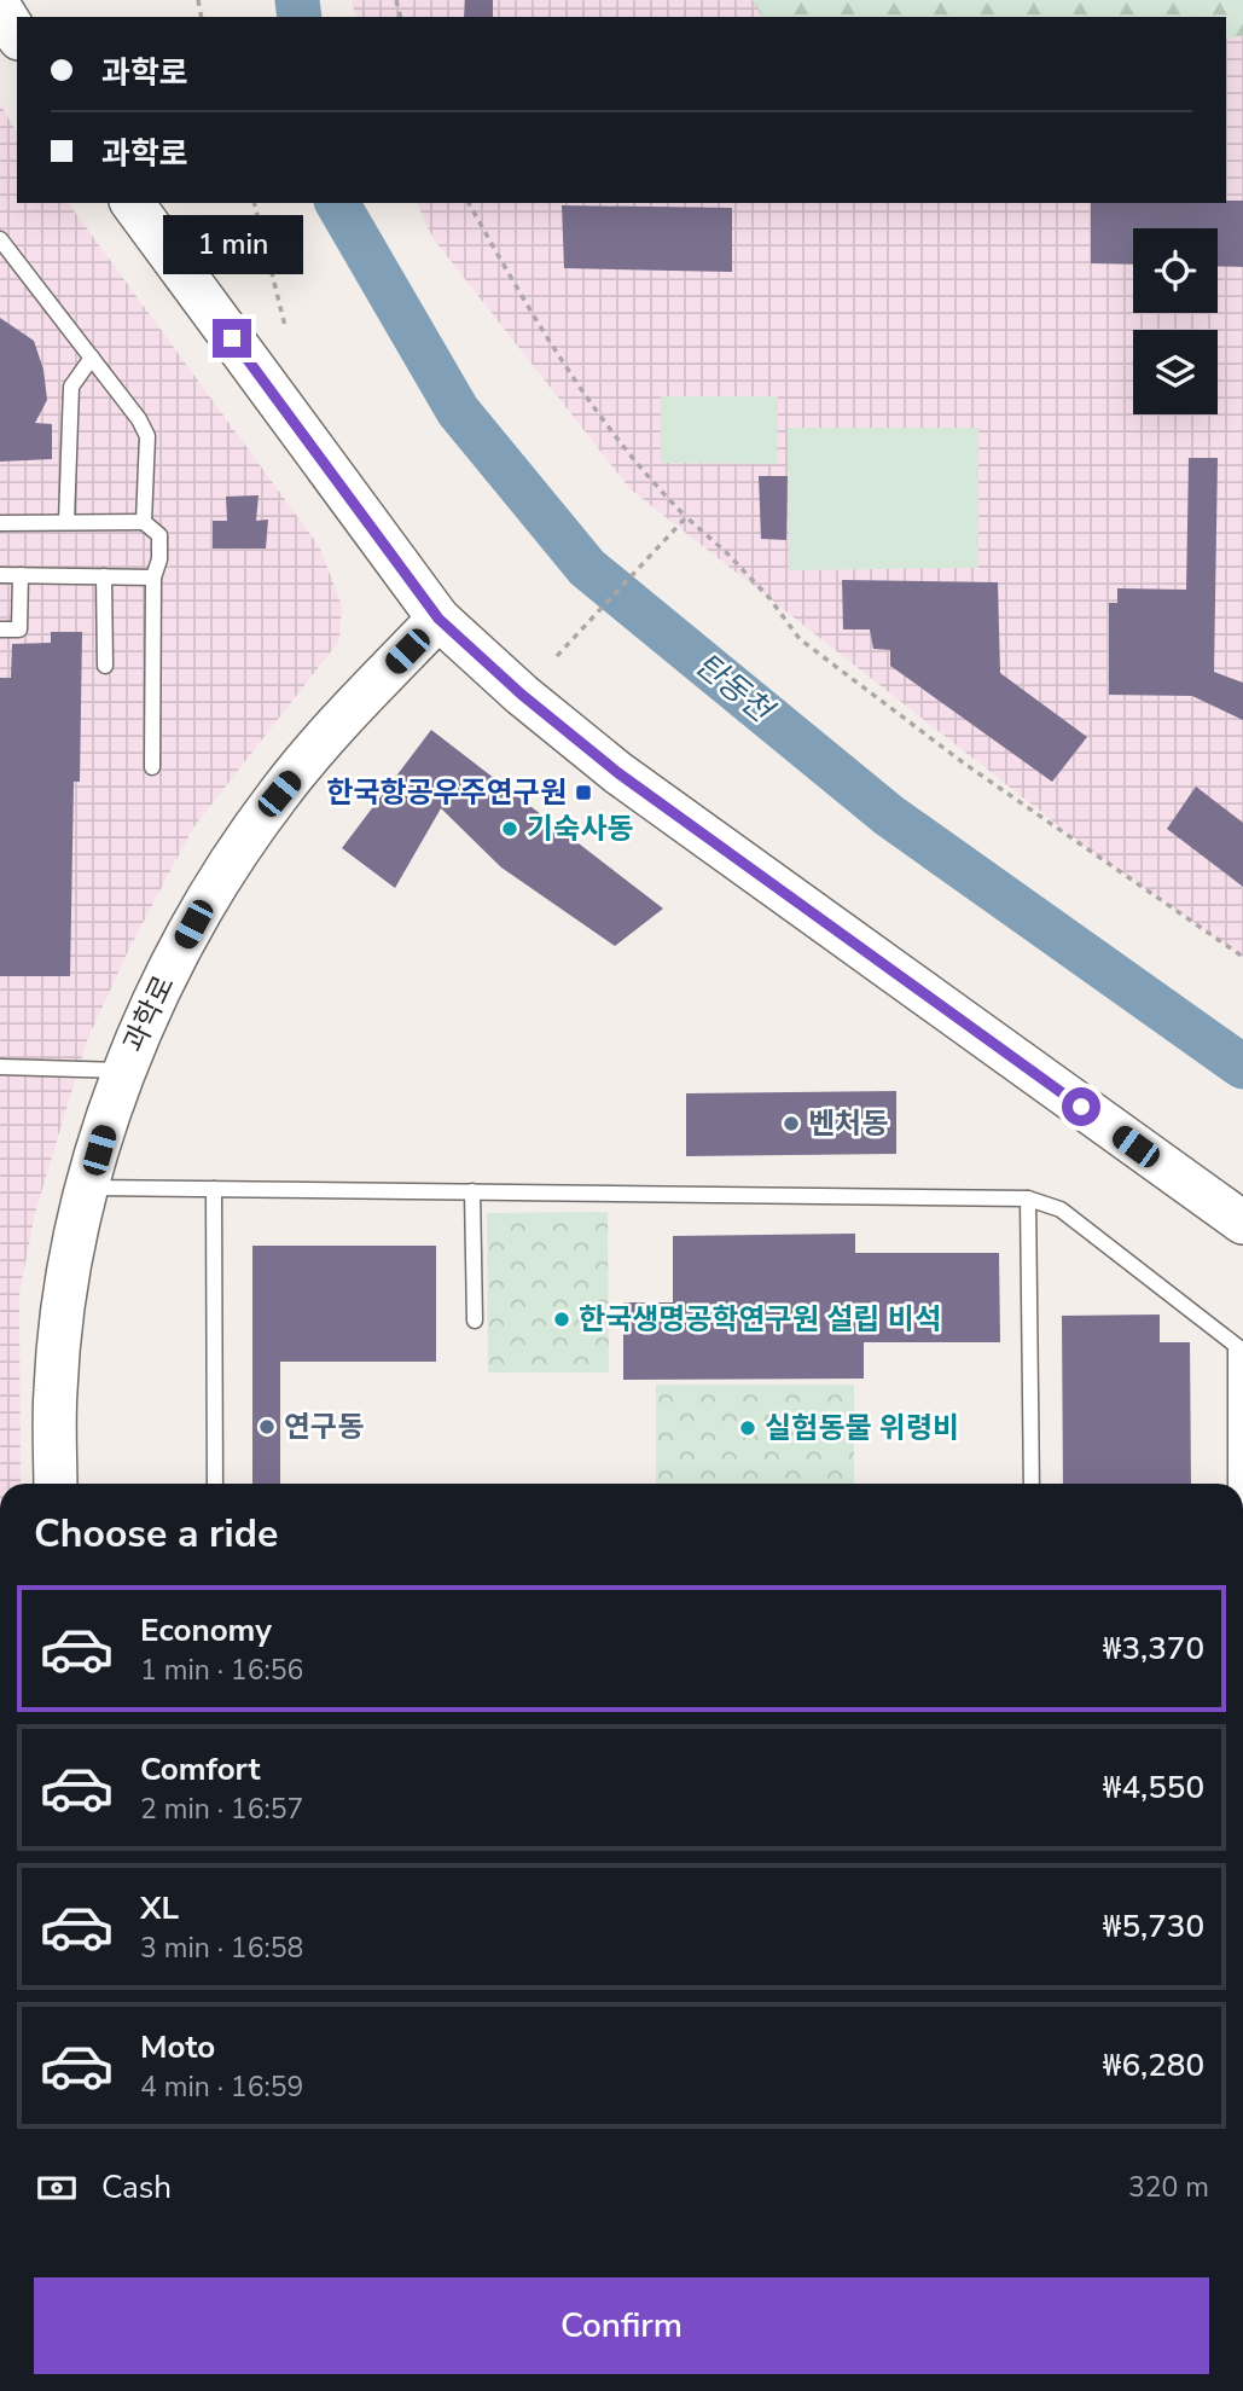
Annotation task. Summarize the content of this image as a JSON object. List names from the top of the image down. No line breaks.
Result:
{"streets":{"main road":["과학로"]},"water":["탄동천"],"places":{"transit":["한국항공우주연구원"],"other":["기숙사동","벤처동","한국생명공학연구원 설립 비석","연구동","실험동물 위령비"]},"page":{"banner":["과학로","과학로"],"bubble":"1 min","heading":"Choose a ride","list":[{"name":"Economy","note":"1 min · 16:56","value":"₩3,370"},{"name":"Comfort","note":"2 min · 16:57","value":"₩4,550"},{"name":"XL","note":"3 min · 16:58","value":"₩5,730"},{"name":"Moto","note":"4 min · 16:59","value":"₩6,280"}],"pay":["Cash","320 m"],"buttons":"Confirm"}}
